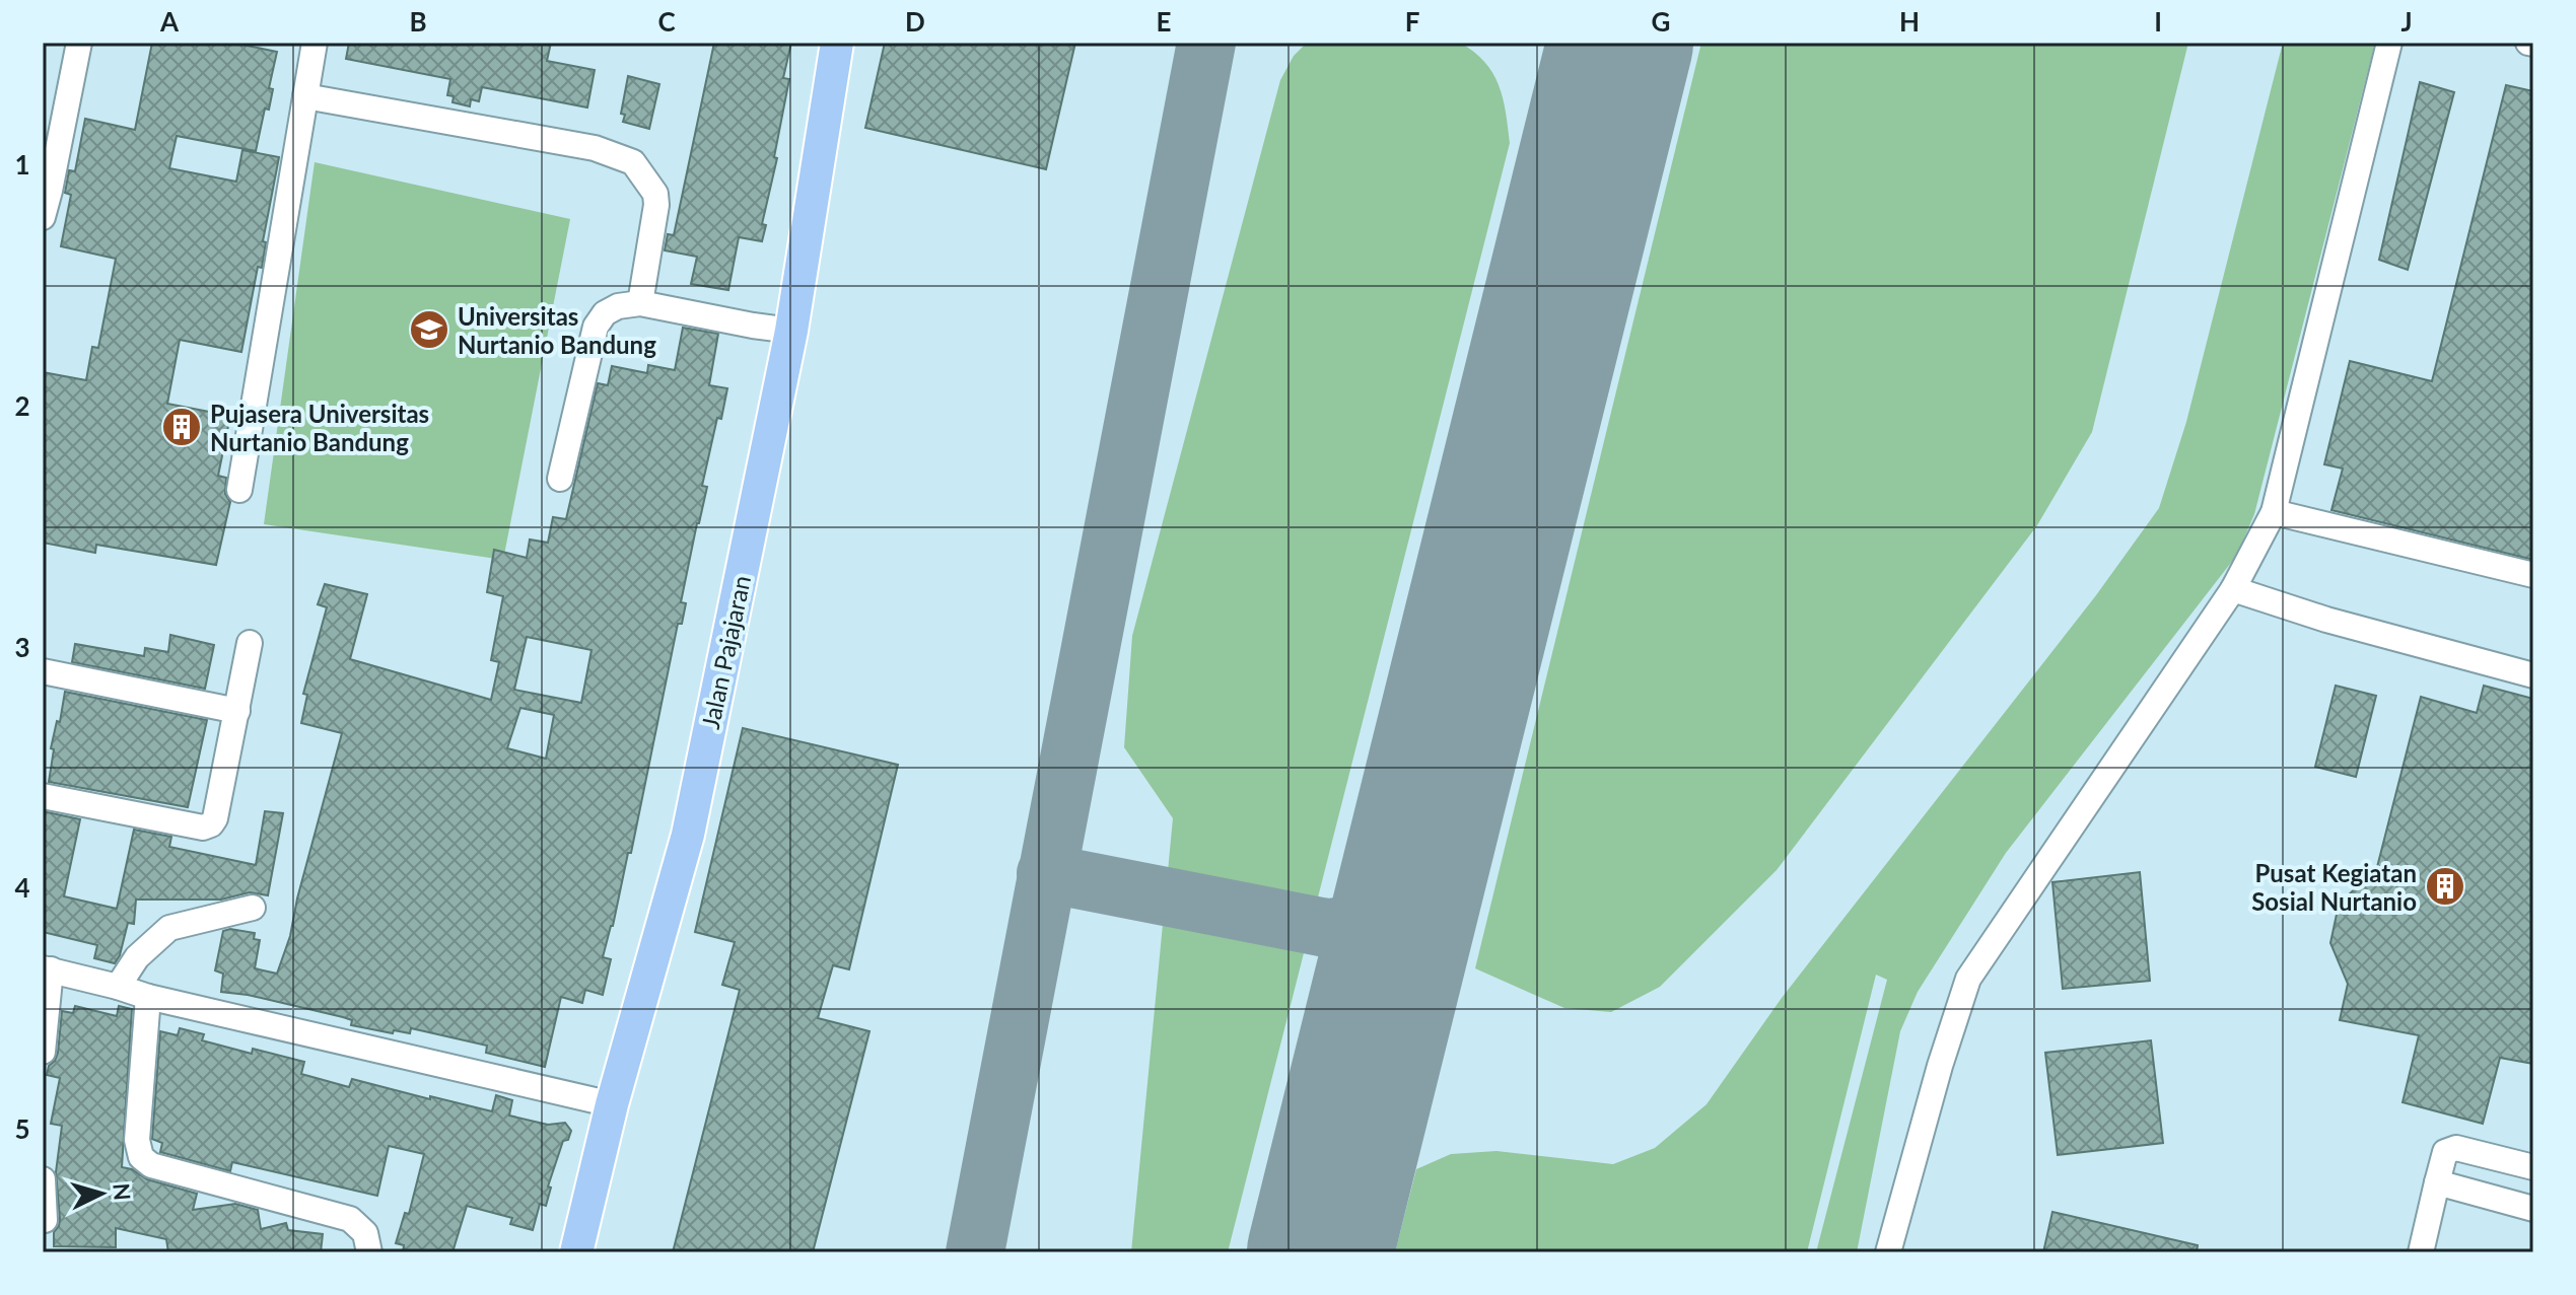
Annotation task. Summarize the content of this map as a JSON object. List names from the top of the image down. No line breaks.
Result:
{"streets":{"main road":["Jalan Pajajaran"]},"places":{"school or university":["Universitas Nurtanio Bandung"],"building":["Pujasera Universitas Nurtanio Bandung","Pusat Kegiatan Sosial Nurtanio"]},"north":"right","grid":{"columns":["A","B","C","D","E","F","G","H","I","J"],"rows":["1","2","3","4","5"]}}
